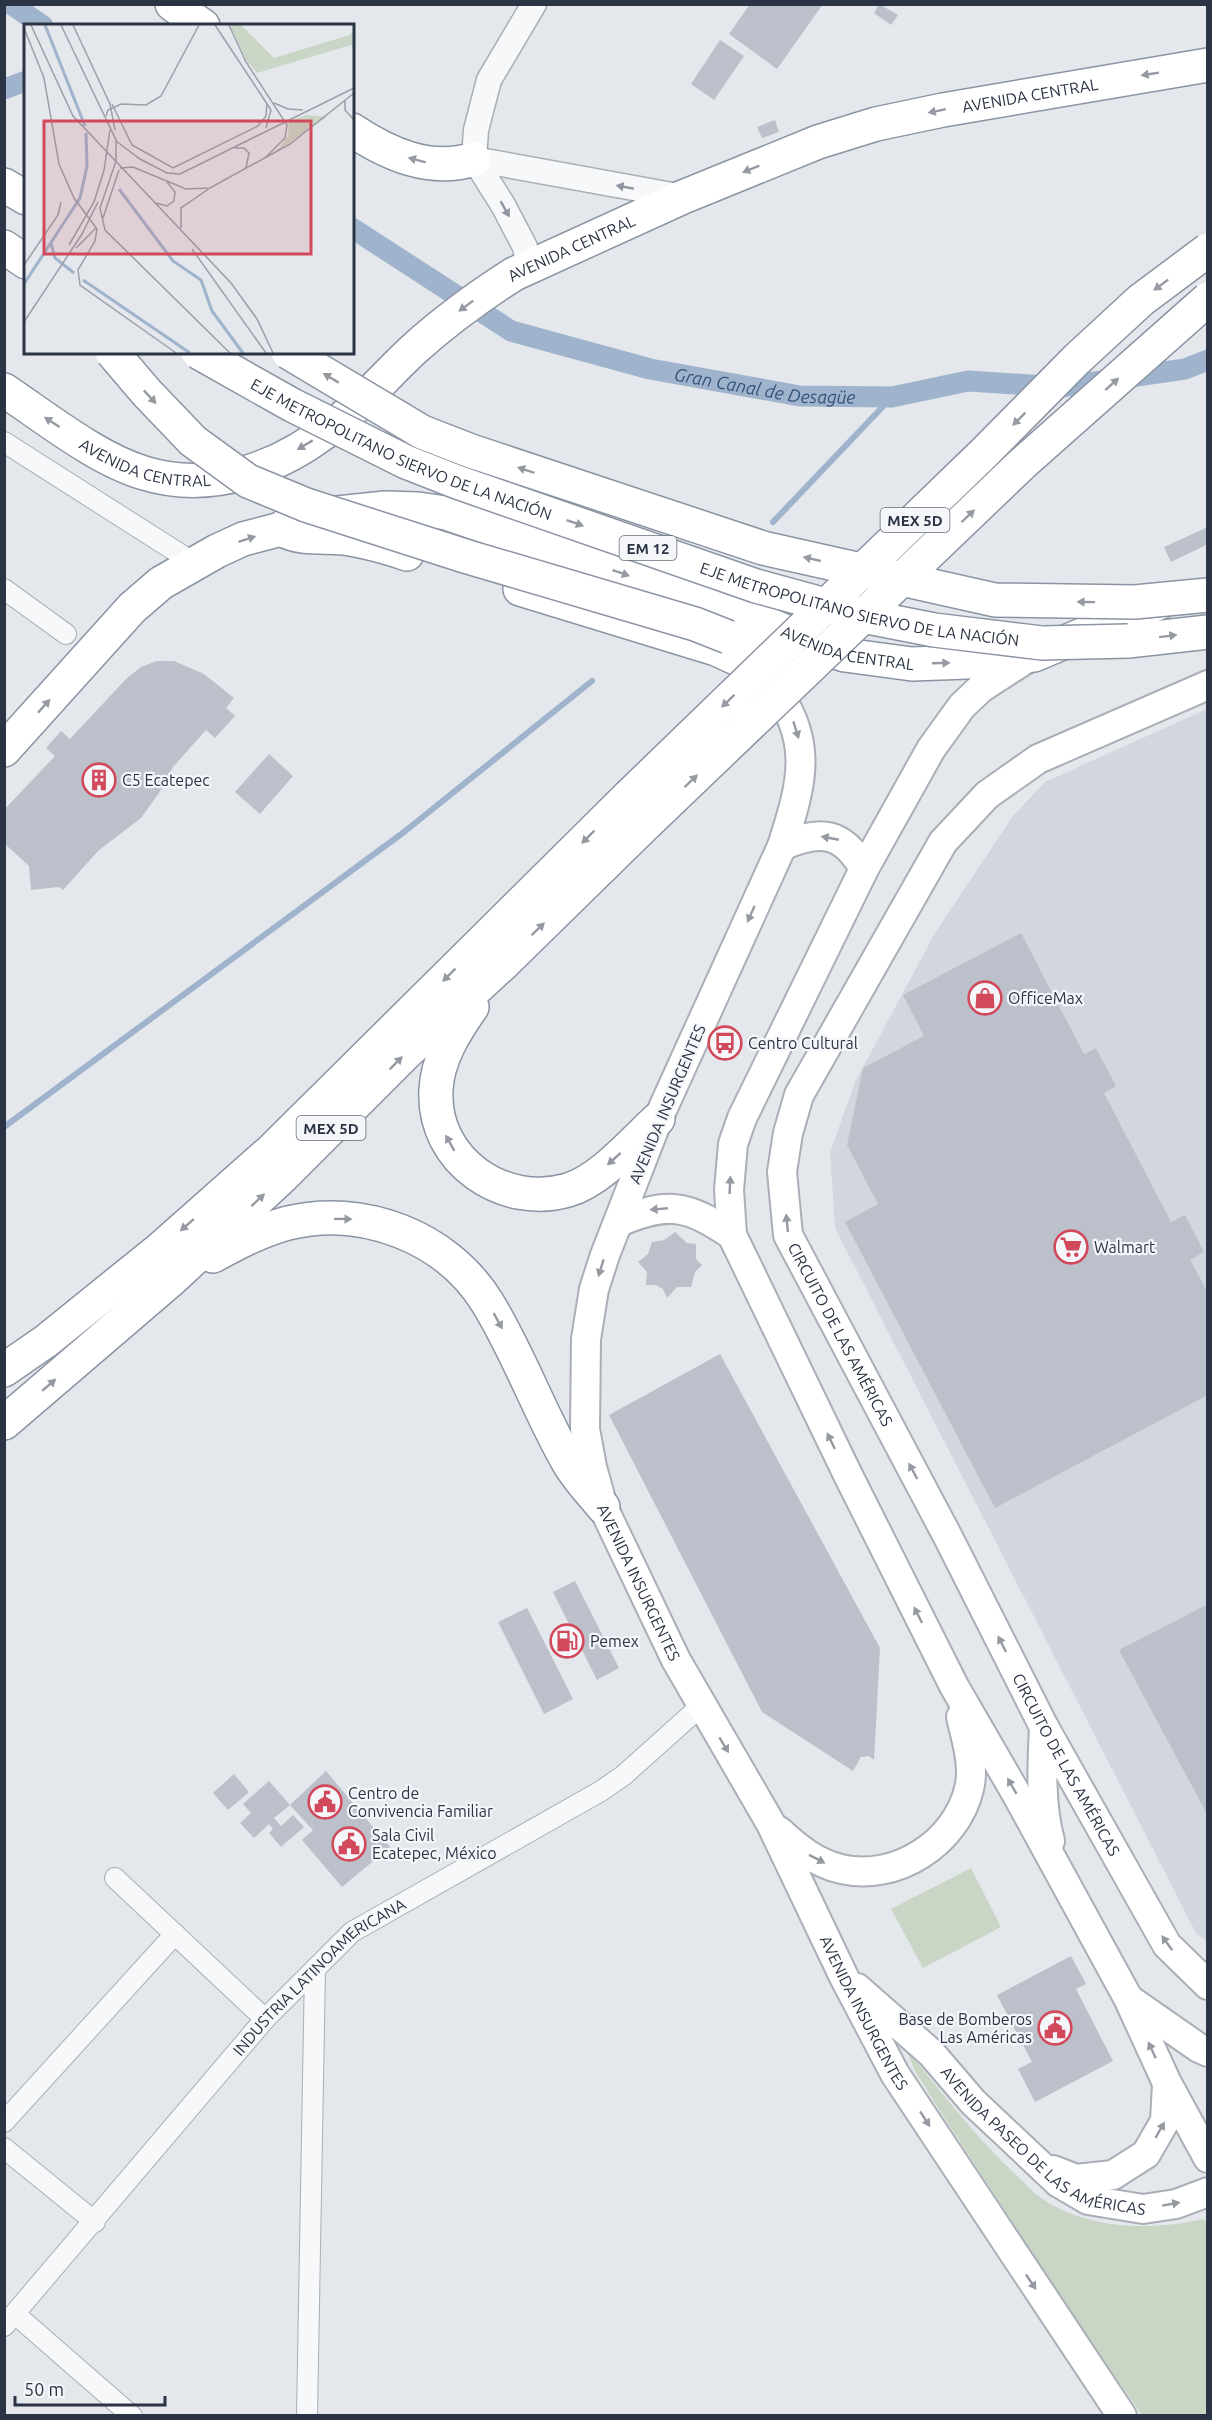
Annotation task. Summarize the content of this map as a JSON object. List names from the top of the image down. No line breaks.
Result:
{"streets":{"highway":["AVENIDA CENTRAL","EJE METROPOLITANO SIERVO DE LA NACIÓN","MEX 5D","EM 12"],"main road":["AVENIDA INSURGENTES","CIRCUITO DE LAS AMÉRICAS","AVENIDA PASEO DE LAS AMÉRICAS"],"street":["INDUSTRIA LATINOAMERICANA"]},"crossings":[["AVENIDA CENTRAL","AVENIDA INSURGENTES"],["AVENIDA INSURGENTES","INDUSTRIA LATINOAMERICANA"],["AVENIDA INSURGENTES","AVENIDA PASEO DE LAS AMÉRICAS"]],"one_way":["AVENIDA PASEO DE LAS AMÉRICAS"],"water":["Gran Canal de Desagüe"],"places":{"building":["C5 Ecatepec"],"shop":["OfficeMax"],"bus stop":["Centro Cultural"],"supermarket":["Walmart"],"fuel station":["Pemex"],"public building":["Centro de Convivencia Familiar","Sala Civil Ecatepec, México","Base de Bomberos Las Américas"]},"scale_bar":"50 m"}
